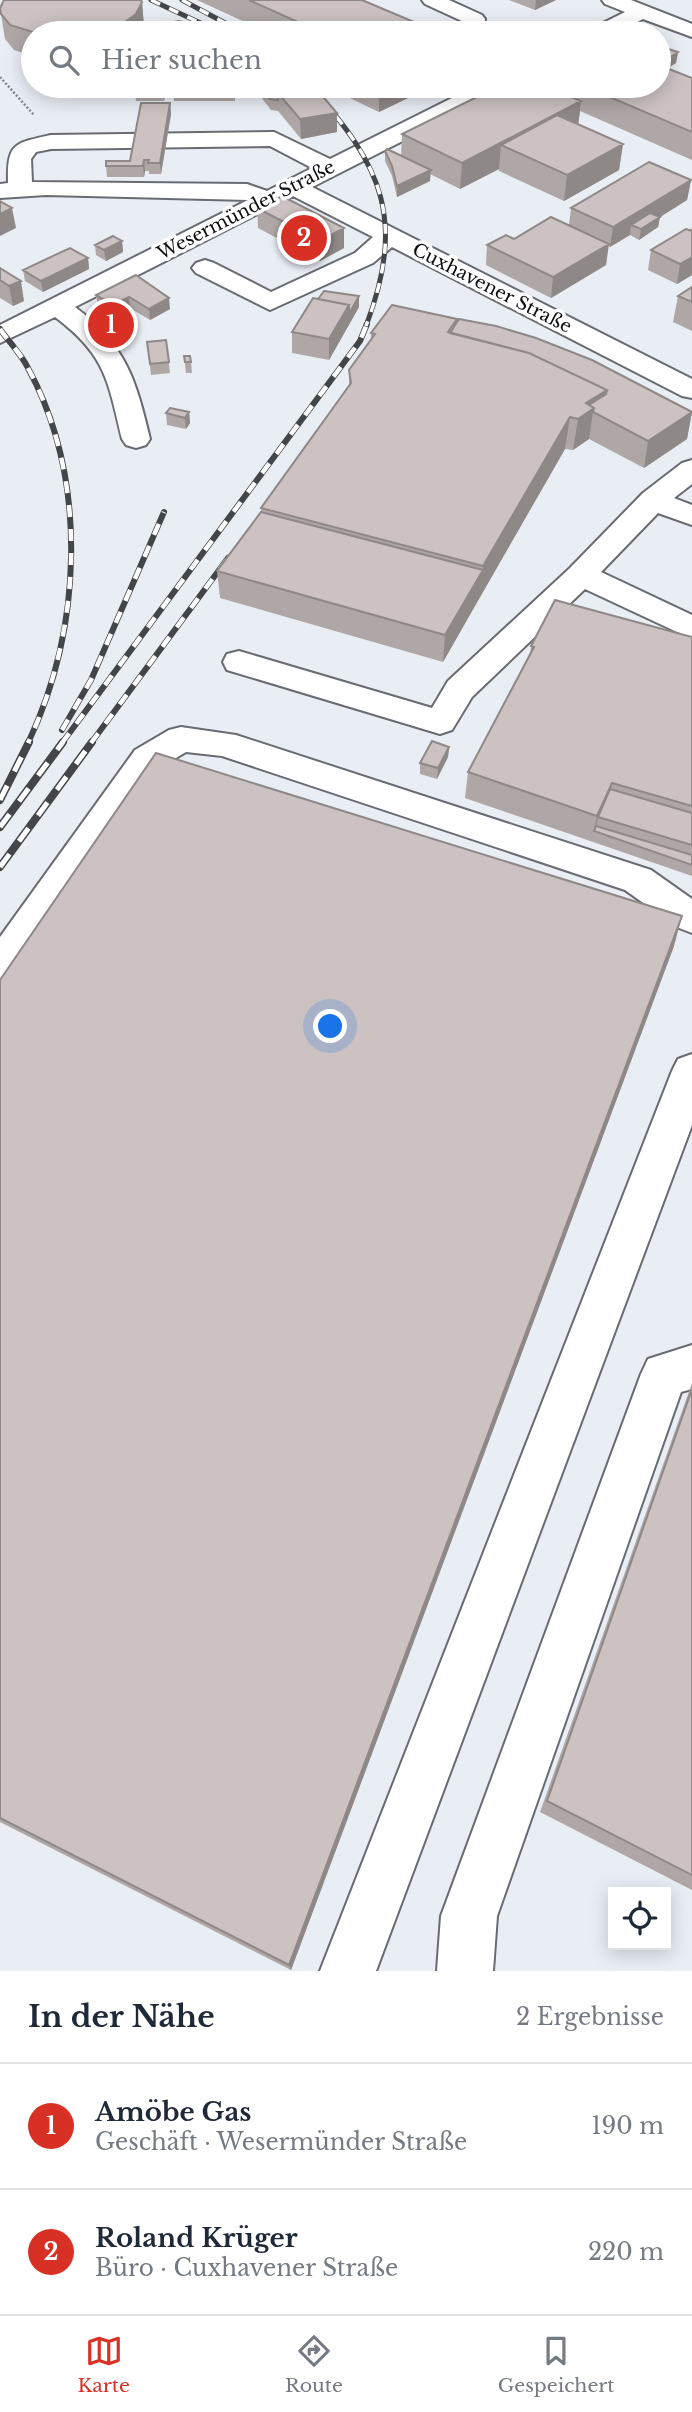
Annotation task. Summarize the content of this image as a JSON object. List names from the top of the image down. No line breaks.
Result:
{"streets":{"street":["Wesermünder Straße","Cuxhavener Straße"]},"crossings":[["Wesermünder Straße","Cuxhavener Straße"]],"page":{"search":"Hier suchen","pins":["2","1"],"heading":["In der Nähe","2 Ergebnisse"],"list":[{"mark":"1","name":"Amöbe Gas","note":"Geschäft · Wesermünder Straße","value":"190 m"},{"mark":"2","name":"Roland Krüger","note":"Büro · Cuxhavener Straße","value":"220 m"}],"nav":["Karte","Route","Gespeichert"]}}
